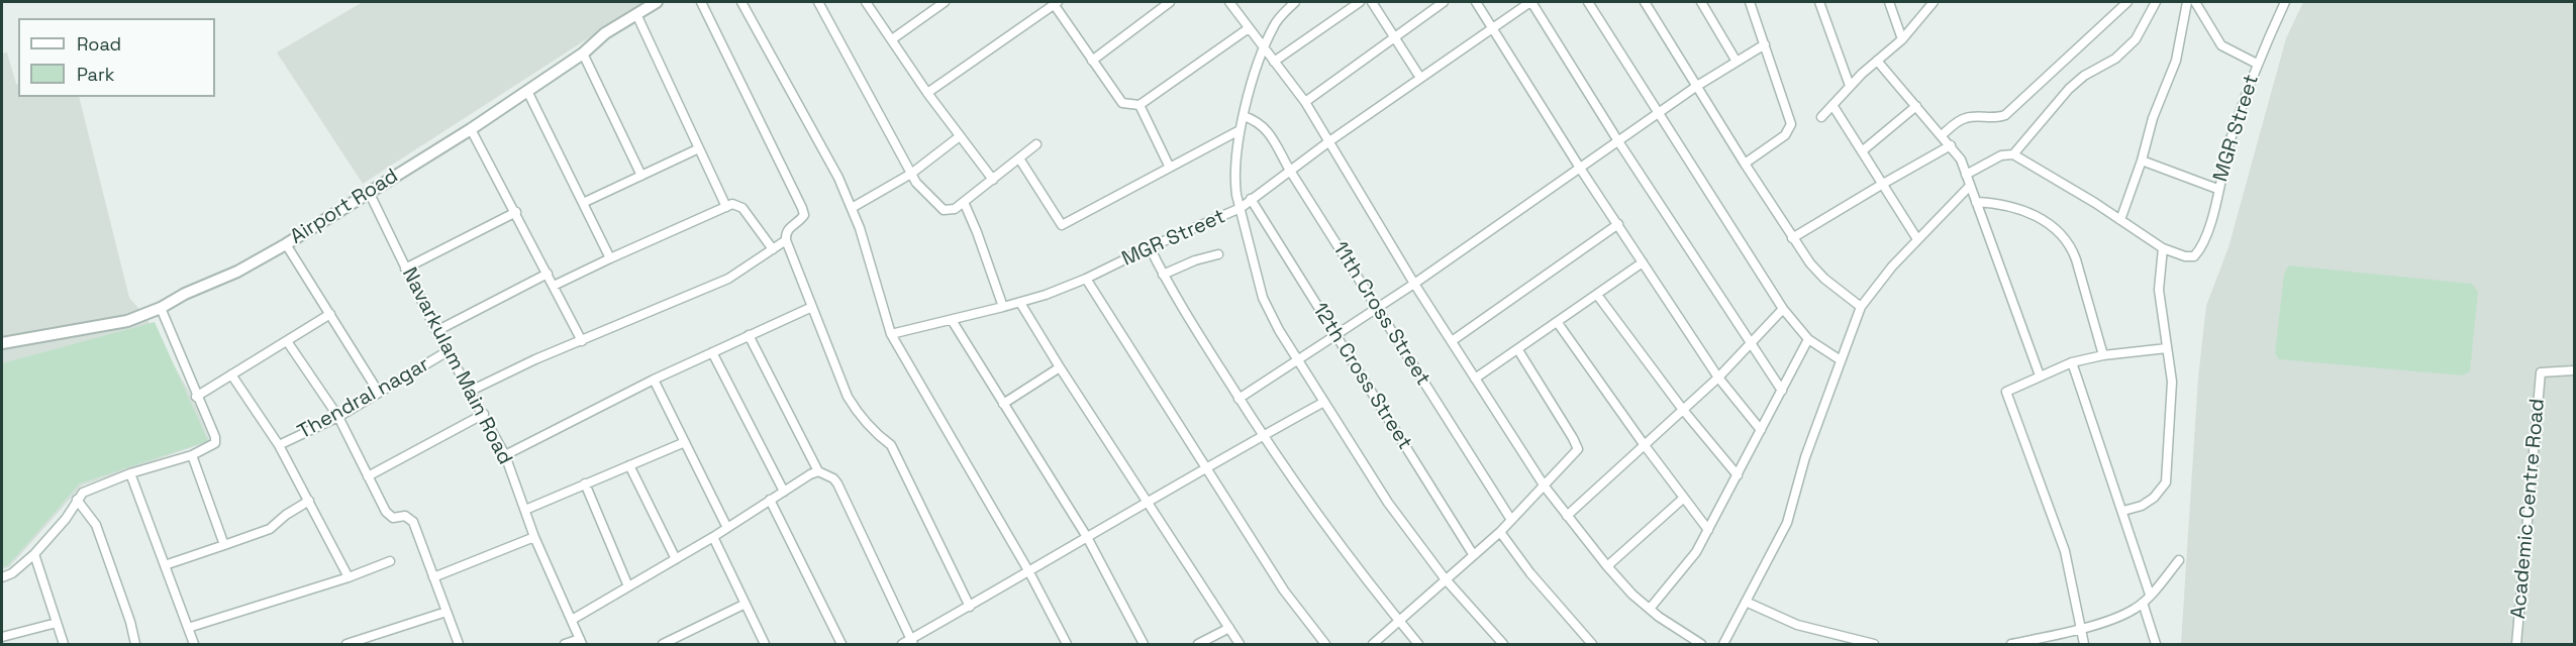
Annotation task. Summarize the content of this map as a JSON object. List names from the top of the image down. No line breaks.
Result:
{"streets":{"street":["MGR Street","Airport Road","11th Cross Street","Navarkulam Main Road","12th Cross Street","Thendral nagar","Academic Centre Road"]},"crossings":[["MGR Street","11th Cross Street"],["Airport Road","Navarkulam Main Road"],["Navarkulam Main Road","Thendral nagar"]],"legend":["Road","Park"]}
